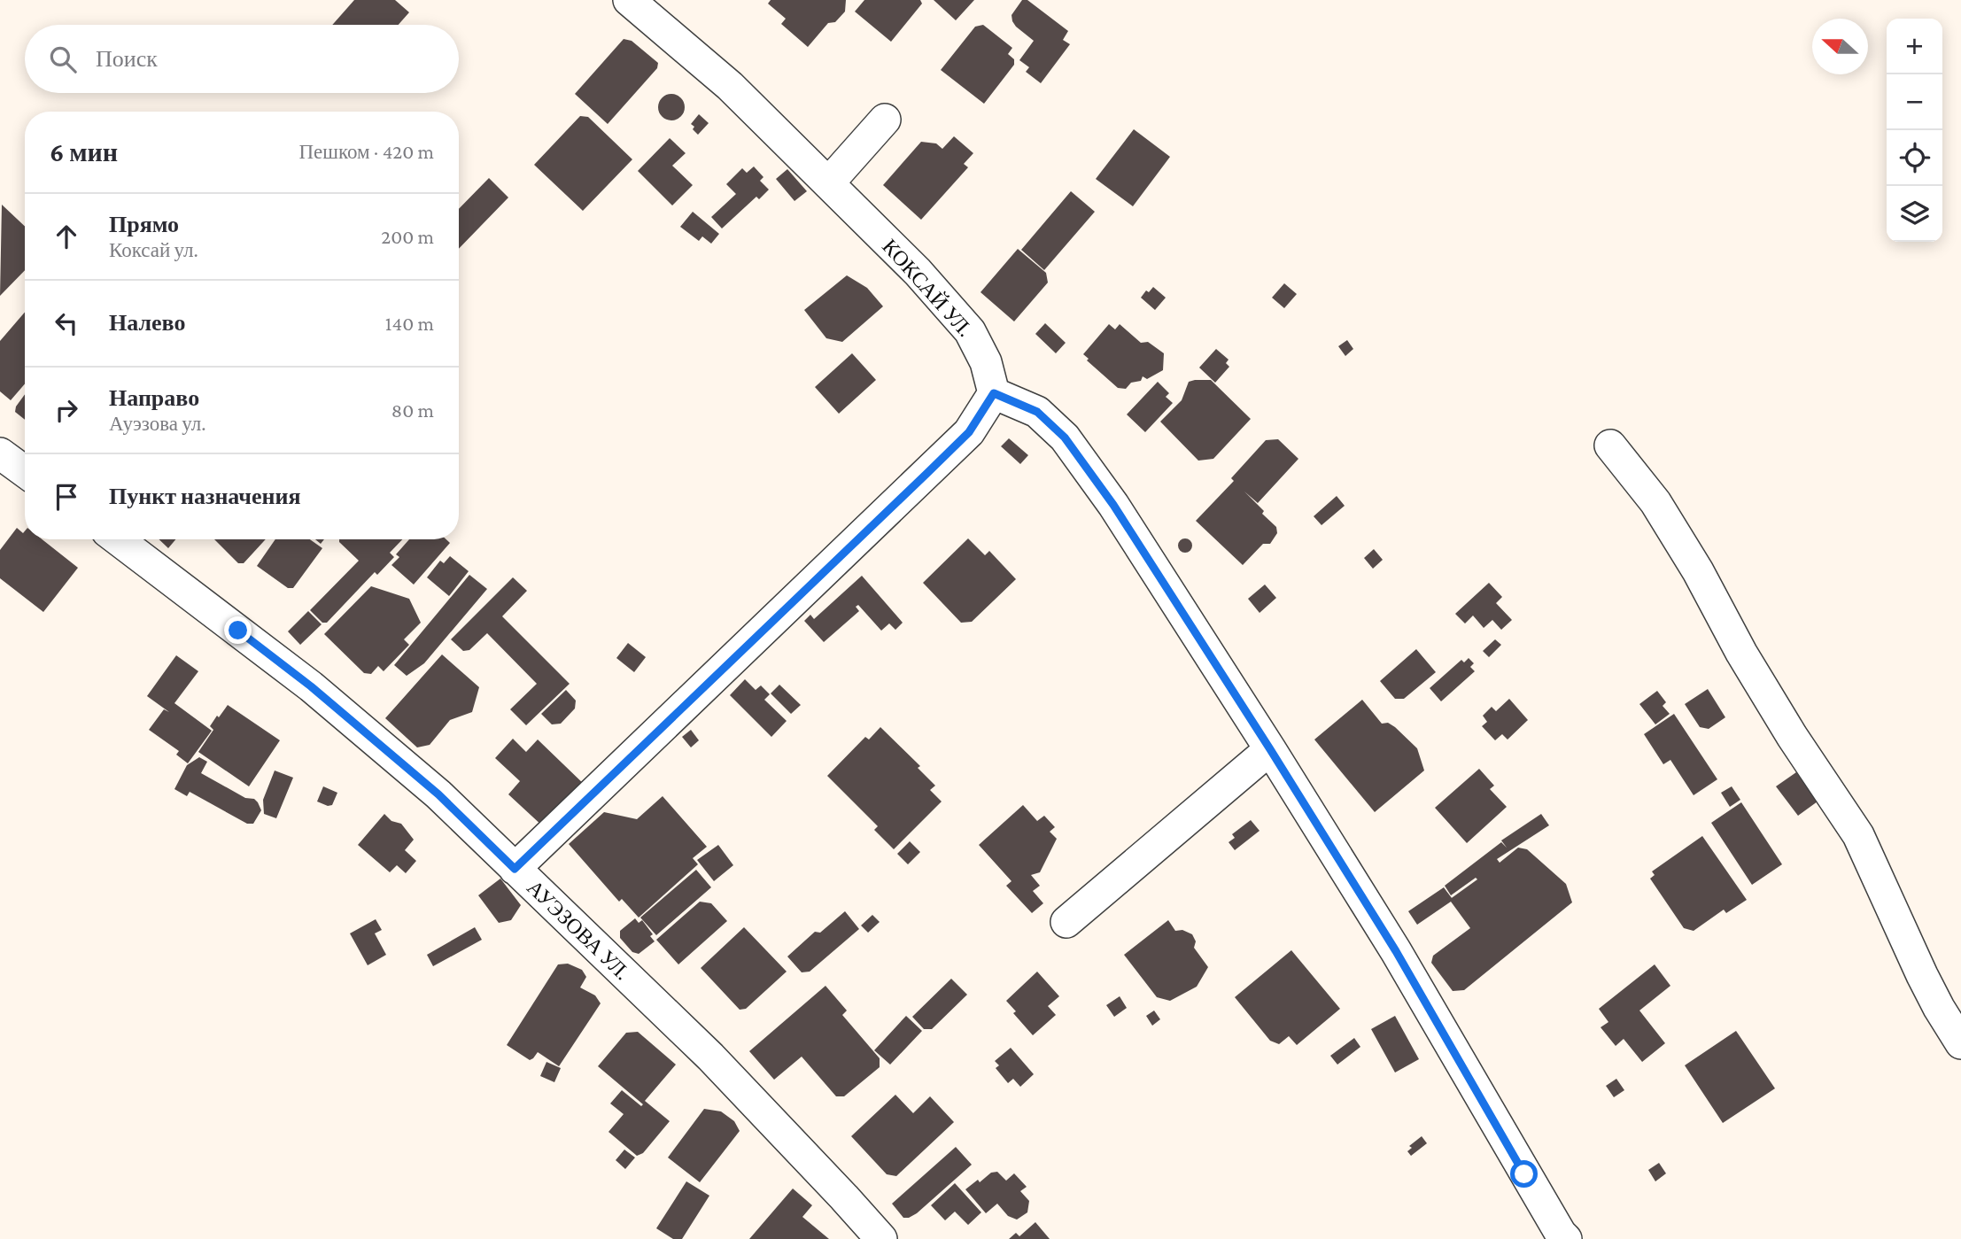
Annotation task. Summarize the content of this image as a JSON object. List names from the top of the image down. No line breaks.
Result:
{"streets":{"street":["КОКСАЙ УЛ.","АУЭЗОВА УЛ."]},"north":"left","page":{"map_buttons":["+","−"],"search":"Поиск","heading":["6 мин","Пешком · 420 m"],"list":[["Прямо","Коксай ул.","200 m"],["Налево","140 m"],["Направо","Ауэзова ул.","80 m"],"Пункт назначения"]}}
